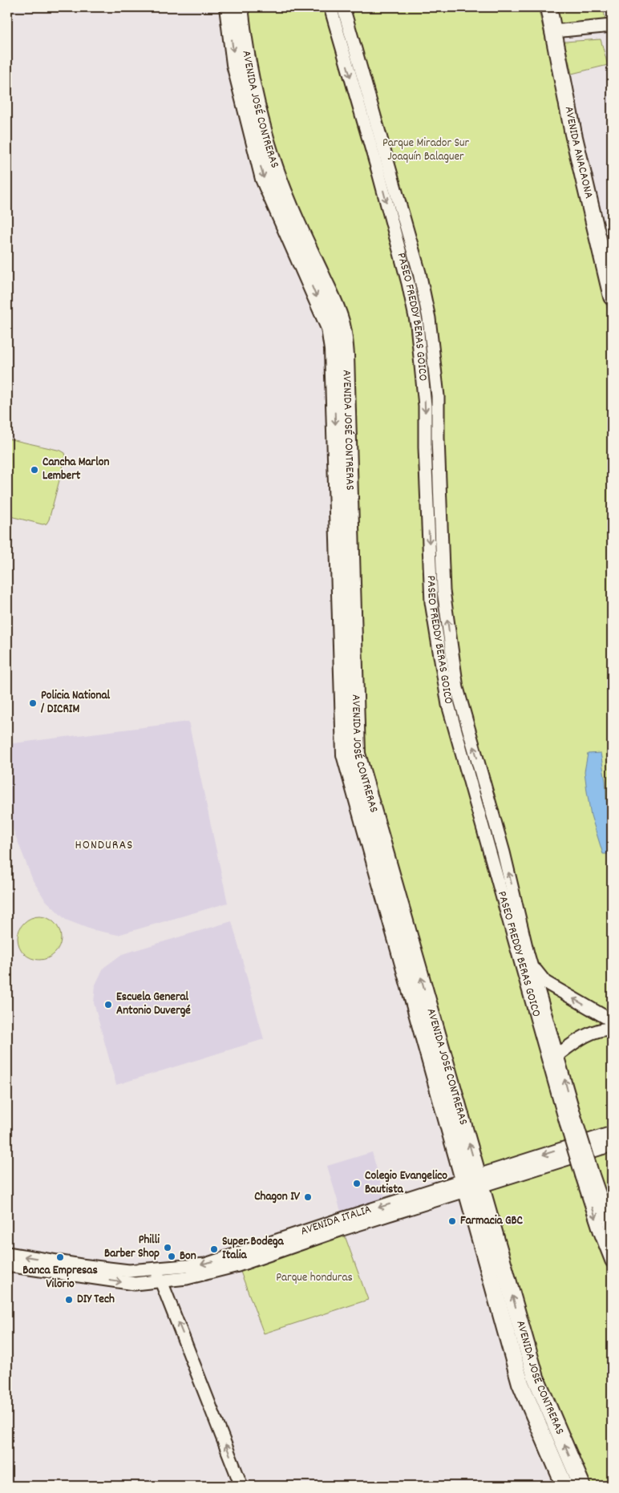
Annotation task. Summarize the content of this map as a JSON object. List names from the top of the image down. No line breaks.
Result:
{"streets":{"main road":["AVENIDA JOSÉ CONTRERAS","AVENIDA ANACAONA"],"street":["PASEO FREDDY BERAS GOICO","AVENIDA ITALIA"]},"crossings":[["AVENIDA JOSÉ CONTRERAS","AVENIDA ITALIA"]],"districts":["HONDURAS"],"parks":["Parque Mirador Sur Joaquín Balaguer","Parque honduras"],"places":["Cancha Marlon Lembert","Policia National / DICRIM","Escuela General Antonio Duvergé","Colegio Evangelico Bautista","Chagon IV","Farmacia GBC","Philli Barber Shop","Super Bodega Italia","Bon","Banca Empresas Vilorio","DIY Tech"]}
